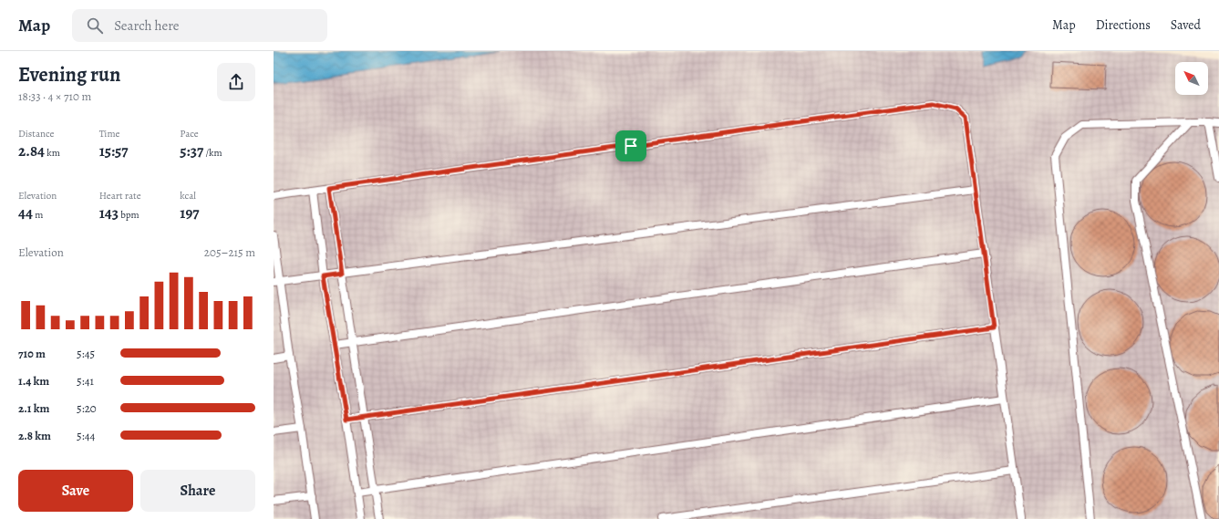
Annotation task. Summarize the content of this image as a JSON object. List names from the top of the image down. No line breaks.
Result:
{"north":"top left","page":{"header":"Map","search":"Search here","nav":["Map","Directions","Saved"],"heading":["Evening run","18:33 · 4 × 710 m"],"stats":[["Distance","2.84 km"],["Time","15:57"],["Pace","5:37 /km"],["Elevation","44 m"],["Heart rate","143 bpm"],["kcal","197"]],"chart":["Elevation","205–215 m"],"list":[{"name":"710 m","note":"5:45"},{"name":"1.4 km","note":"5:41"},{"name":"2.1 km","note":"5:20"},{"name":"2.8 km","note":"5:44"}],"buttons":["Save","Share"]}}
